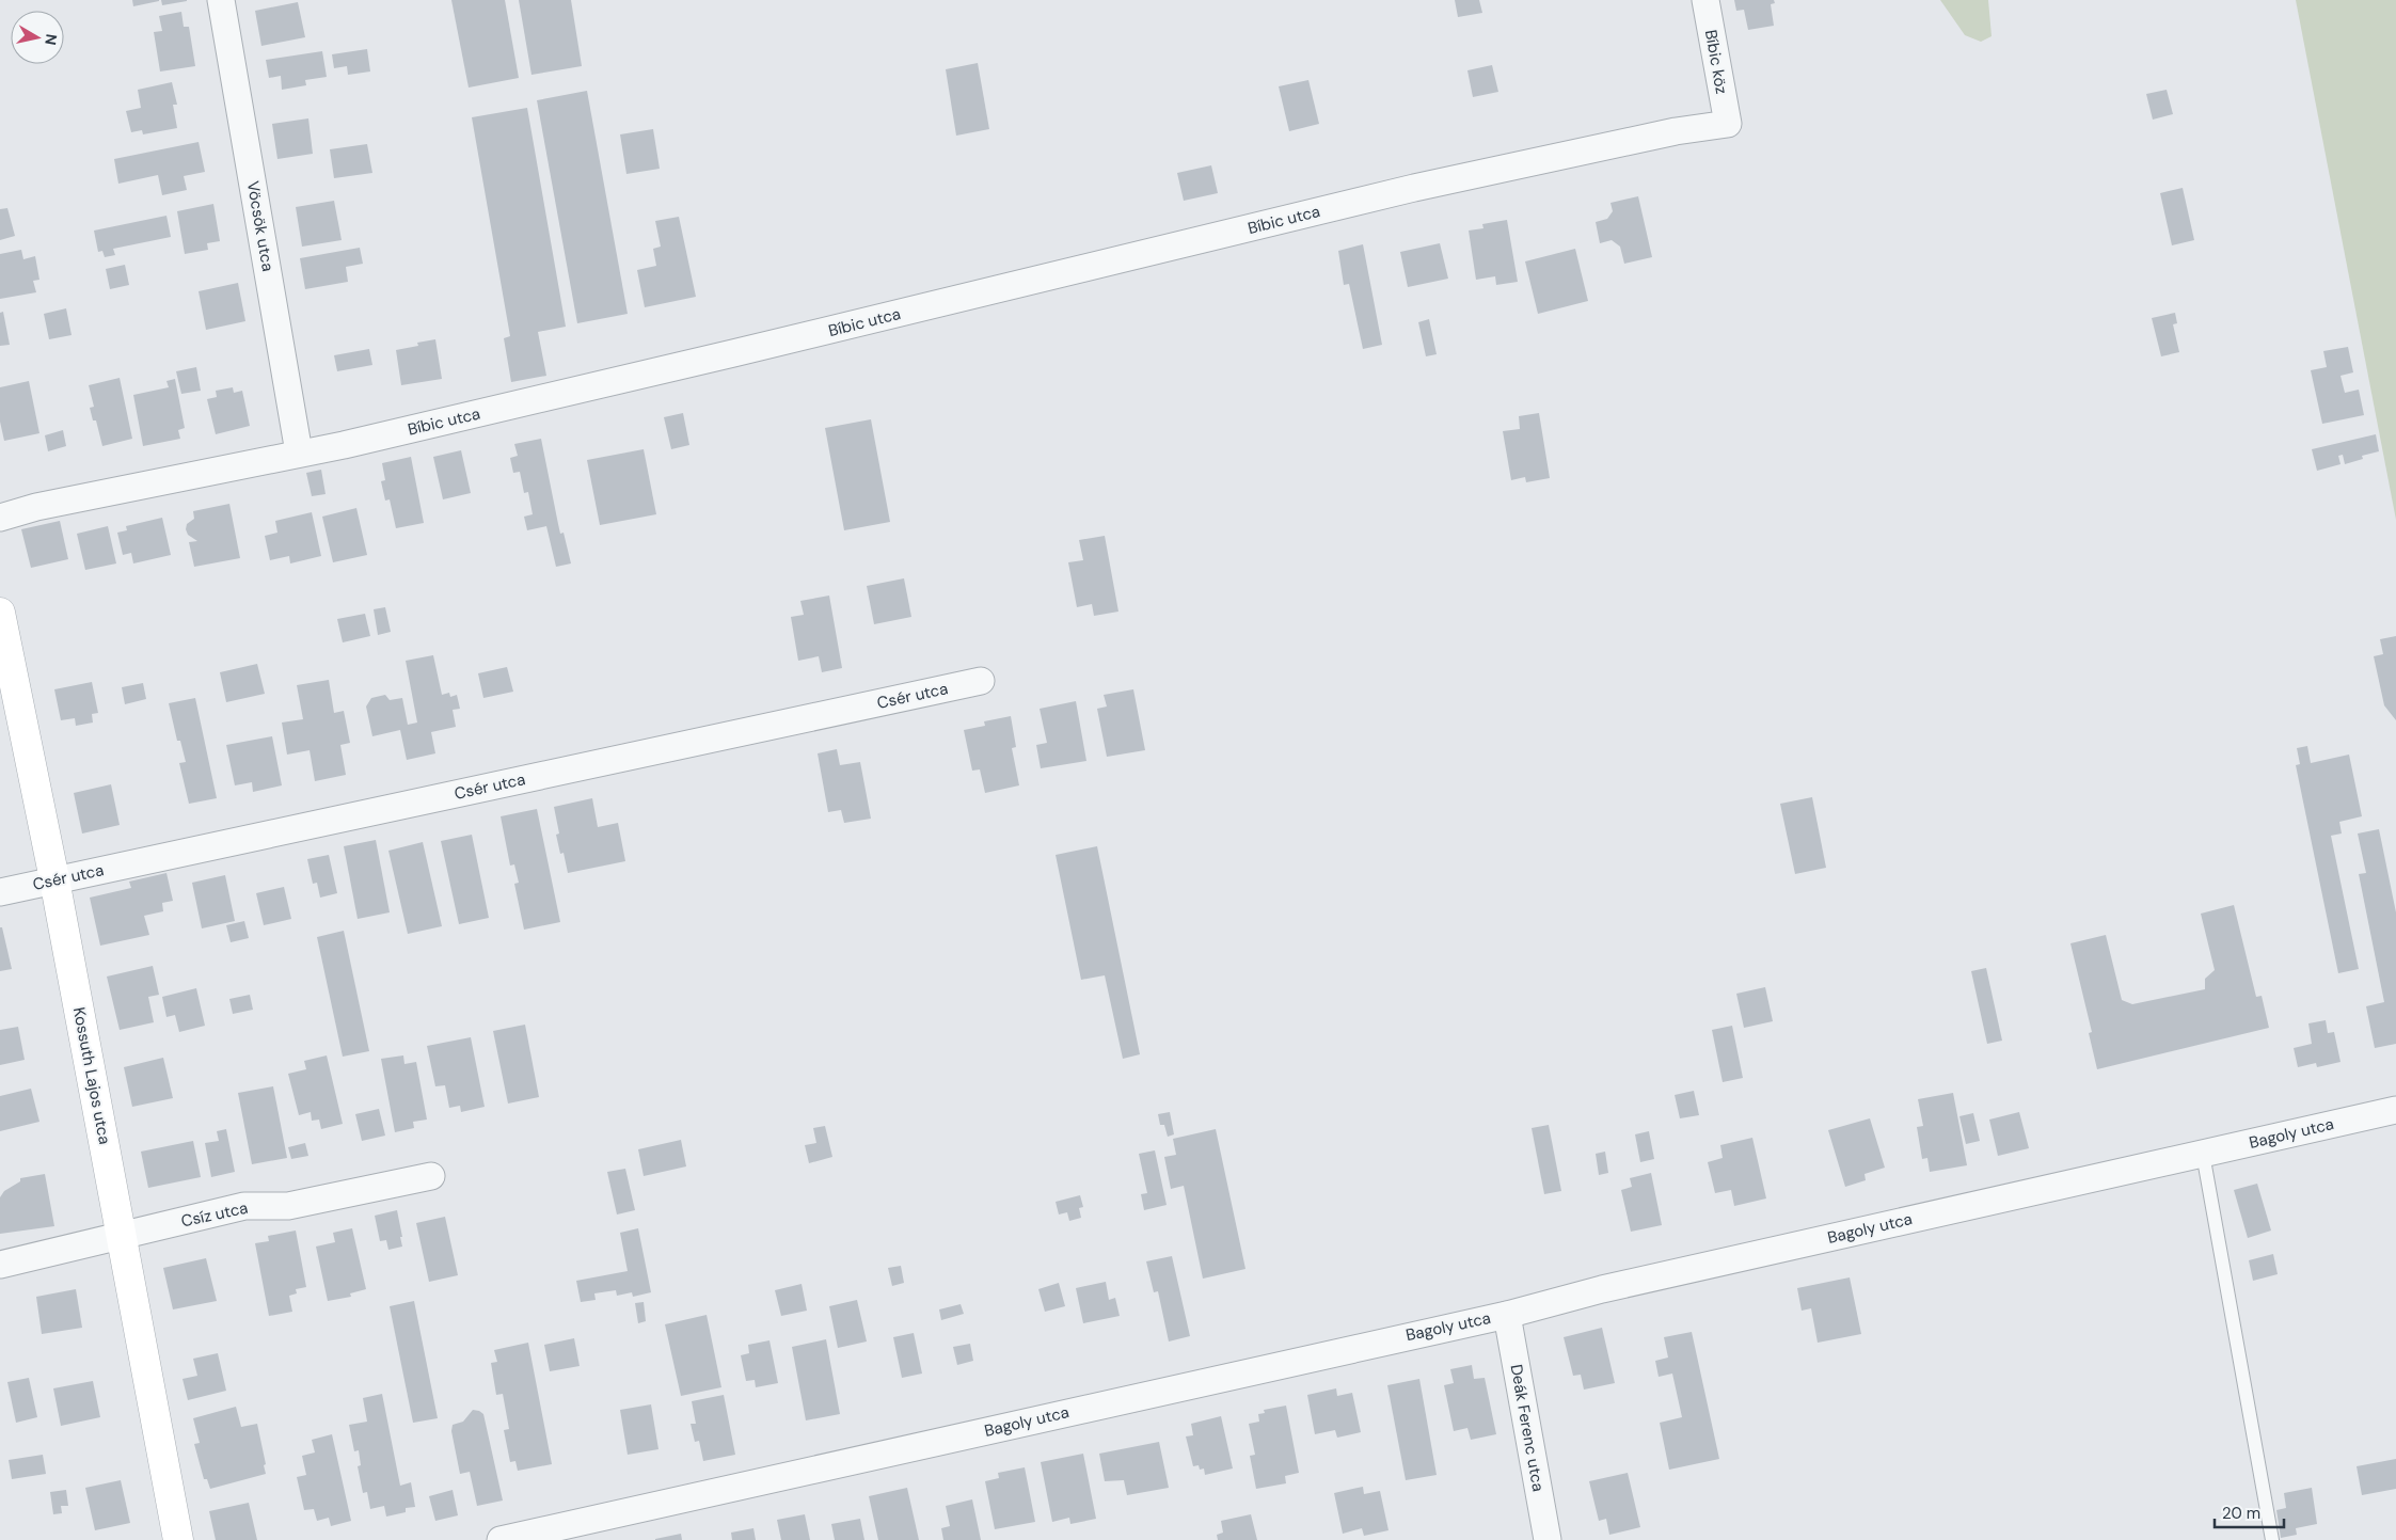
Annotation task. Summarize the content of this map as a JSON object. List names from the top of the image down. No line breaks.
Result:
{"streets":{"street":["Bíbic köz","Bíbic utca","Vöcsök utca","Csér utca","Kossuth Lajos utca","Bagoly utca","Csíz utca","Deák Ferenc utca"]},"crossings":[["Bíbic köz","Bíbic utca"],["Bíbic utca","Vöcsök utca"],["Csér utca","Kossuth Lajos utca"],["Kossuth Lajos utca","Csíz utca"],["Bagoly utca","Deák Ferenc utca"]],"scale_bar":"20 m","north":"right"}
